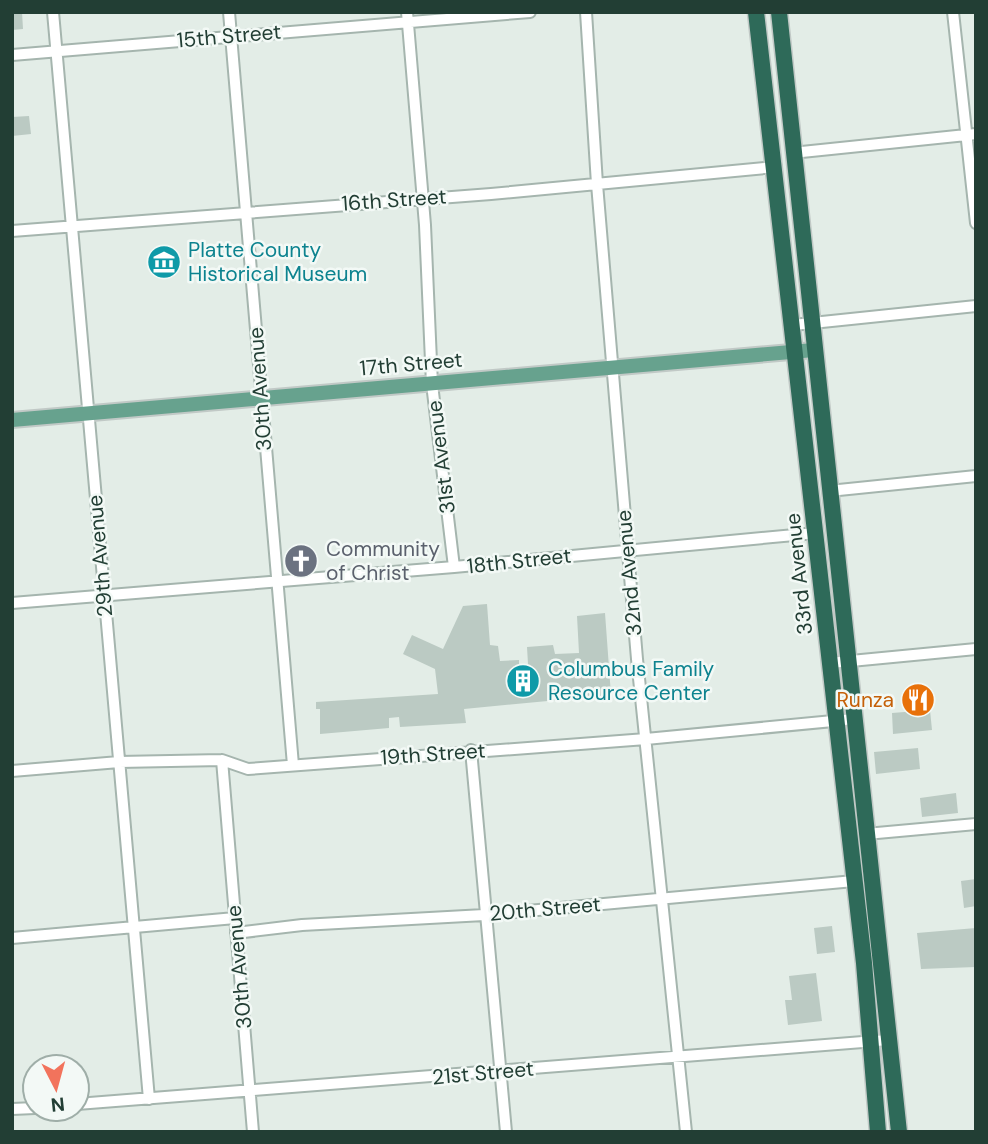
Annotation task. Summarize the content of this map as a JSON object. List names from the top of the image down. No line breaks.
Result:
{"streets":{"highway":["33rd Avenue"],"main road":["17th Street"],"street":["15th Street","16th Street","30th Avenue","31st Avenue","29th Avenue","18th Street","32nd Avenue","19th Street","20th Street","21st Street"]},"crossings":[["15th Street","30th Avenue"],["15th Street","31st Avenue"],["15th Street","29th Avenue"],["16th Street","30th Avenue"],["16th Street","31st Avenue"],["16th Street","29th Avenue"],["16th Street","32nd Avenue"],["16th Street","33rd Avenue"],["17th Street","30th Avenue"],["17th Street","31st Avenue"],["17th Street","29th Avenue"],["17th Street","32nd Avenue"],["17th Street","33rd Avenue"],["30th Avenue","18th Street"],["30th Avenue","19th Street"],["30th Avenue","20th Street"],["30th Avenue","21st Street"],["31st Avenue","18th Street"],["29th Avenue","18th Street"],["29th Avenue","19th Street"],["29th Avenue","21st Street"],["18th Street","32nd Avenue"],["18th Street","33rd Avenue"],["32nd Avenue","19th Street"],["32nd Avenue","20th Street"],["32nd Avenue","21st Street"],["33rd Avenue","19th Street"],["33rd Avenue","20th Street"],["33rd Avenue","21st Street"]],"places":{"museum":["Platte County Historical Museum"],"church":["Community of Christ"],"building":["Columbus Family Resource Center"],"restaurant":["Runza"]},"north":"bottom"}
